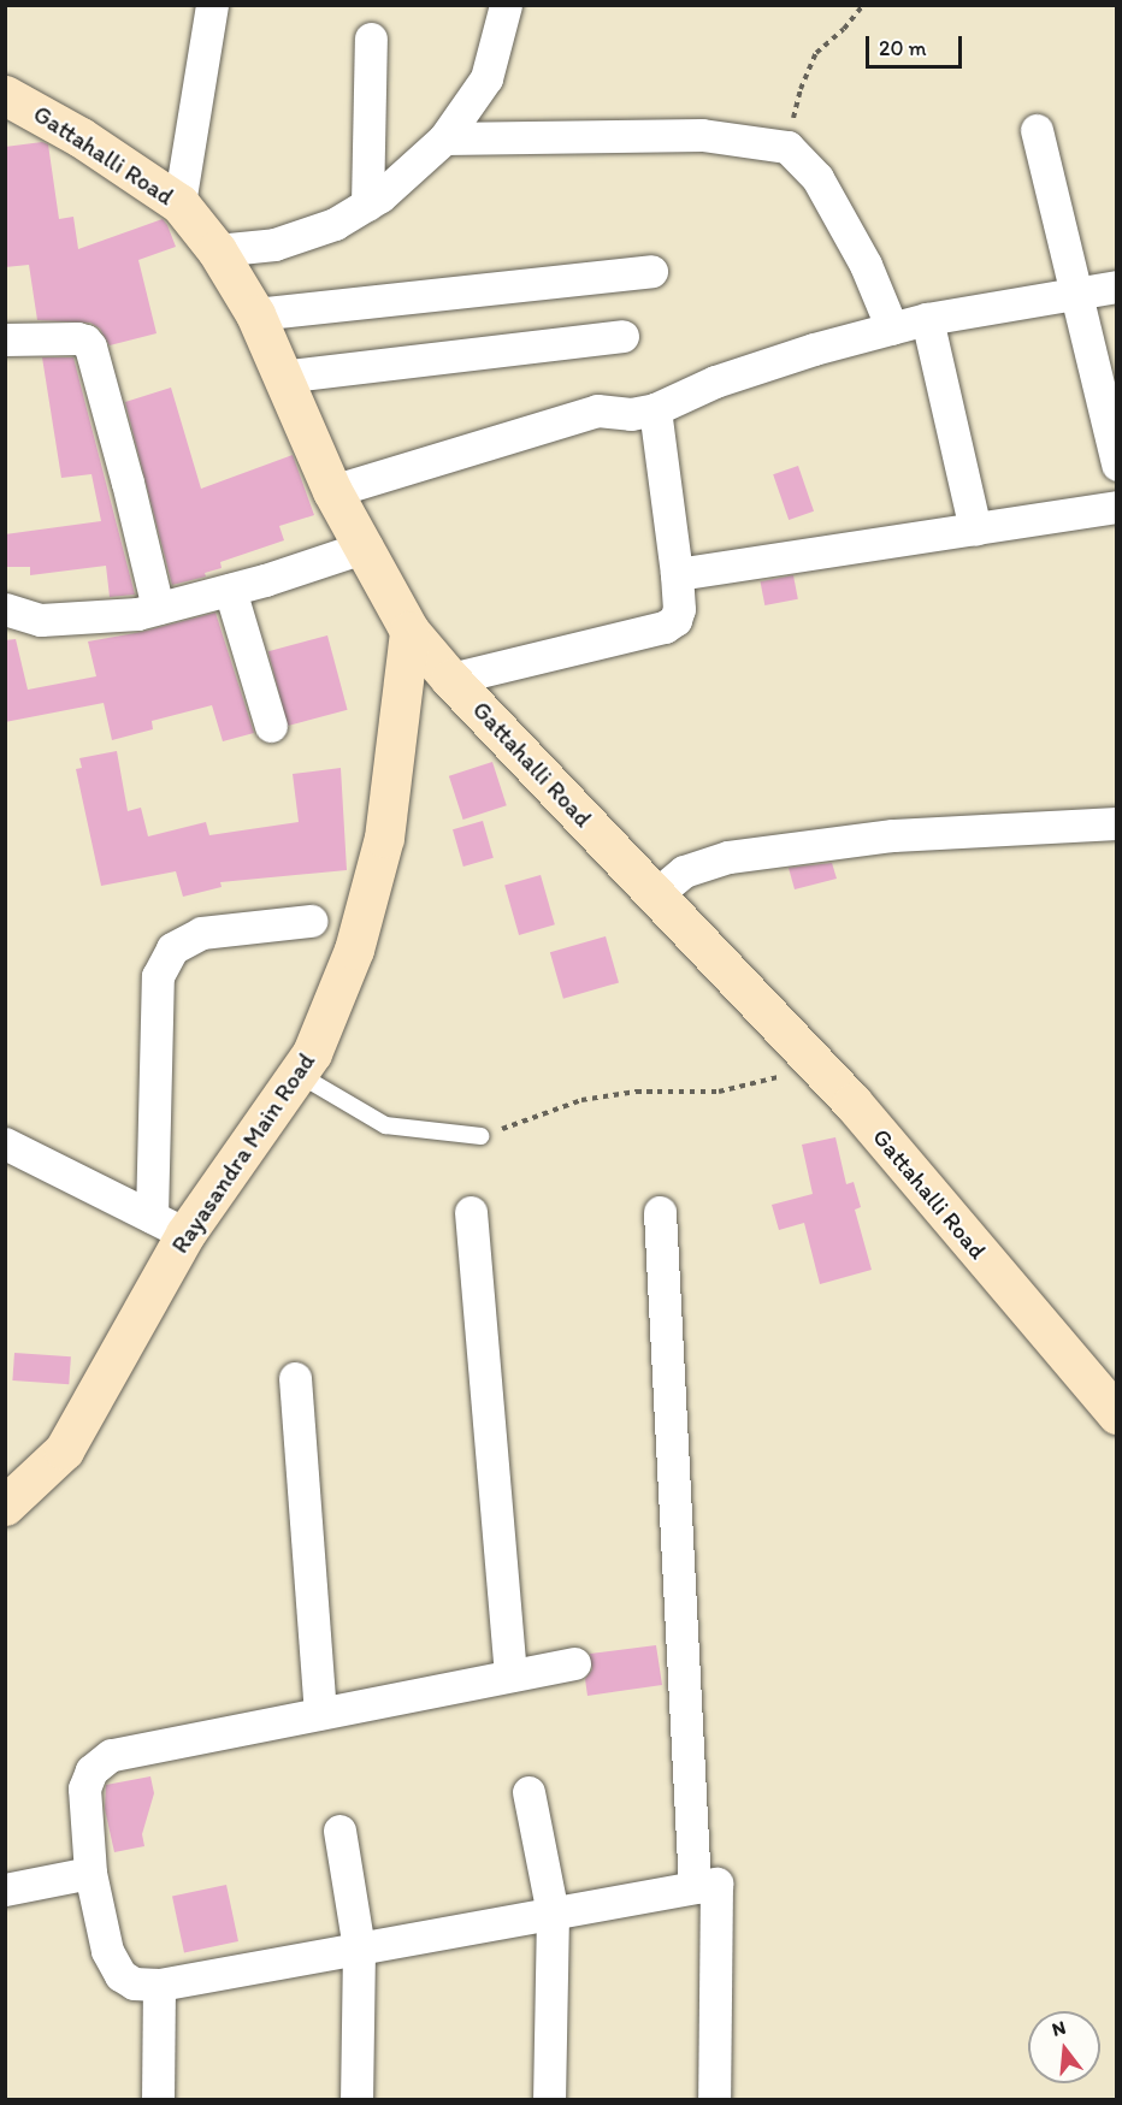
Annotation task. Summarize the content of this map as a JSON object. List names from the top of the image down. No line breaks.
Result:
{"streets":{"main road":["Gattahalli Road","Rayasandra Main Road"]},"crossings":[["Gattahalli Road","Rayasandra Main Road"]],"scale_bar":"20 m","north":"top"}
